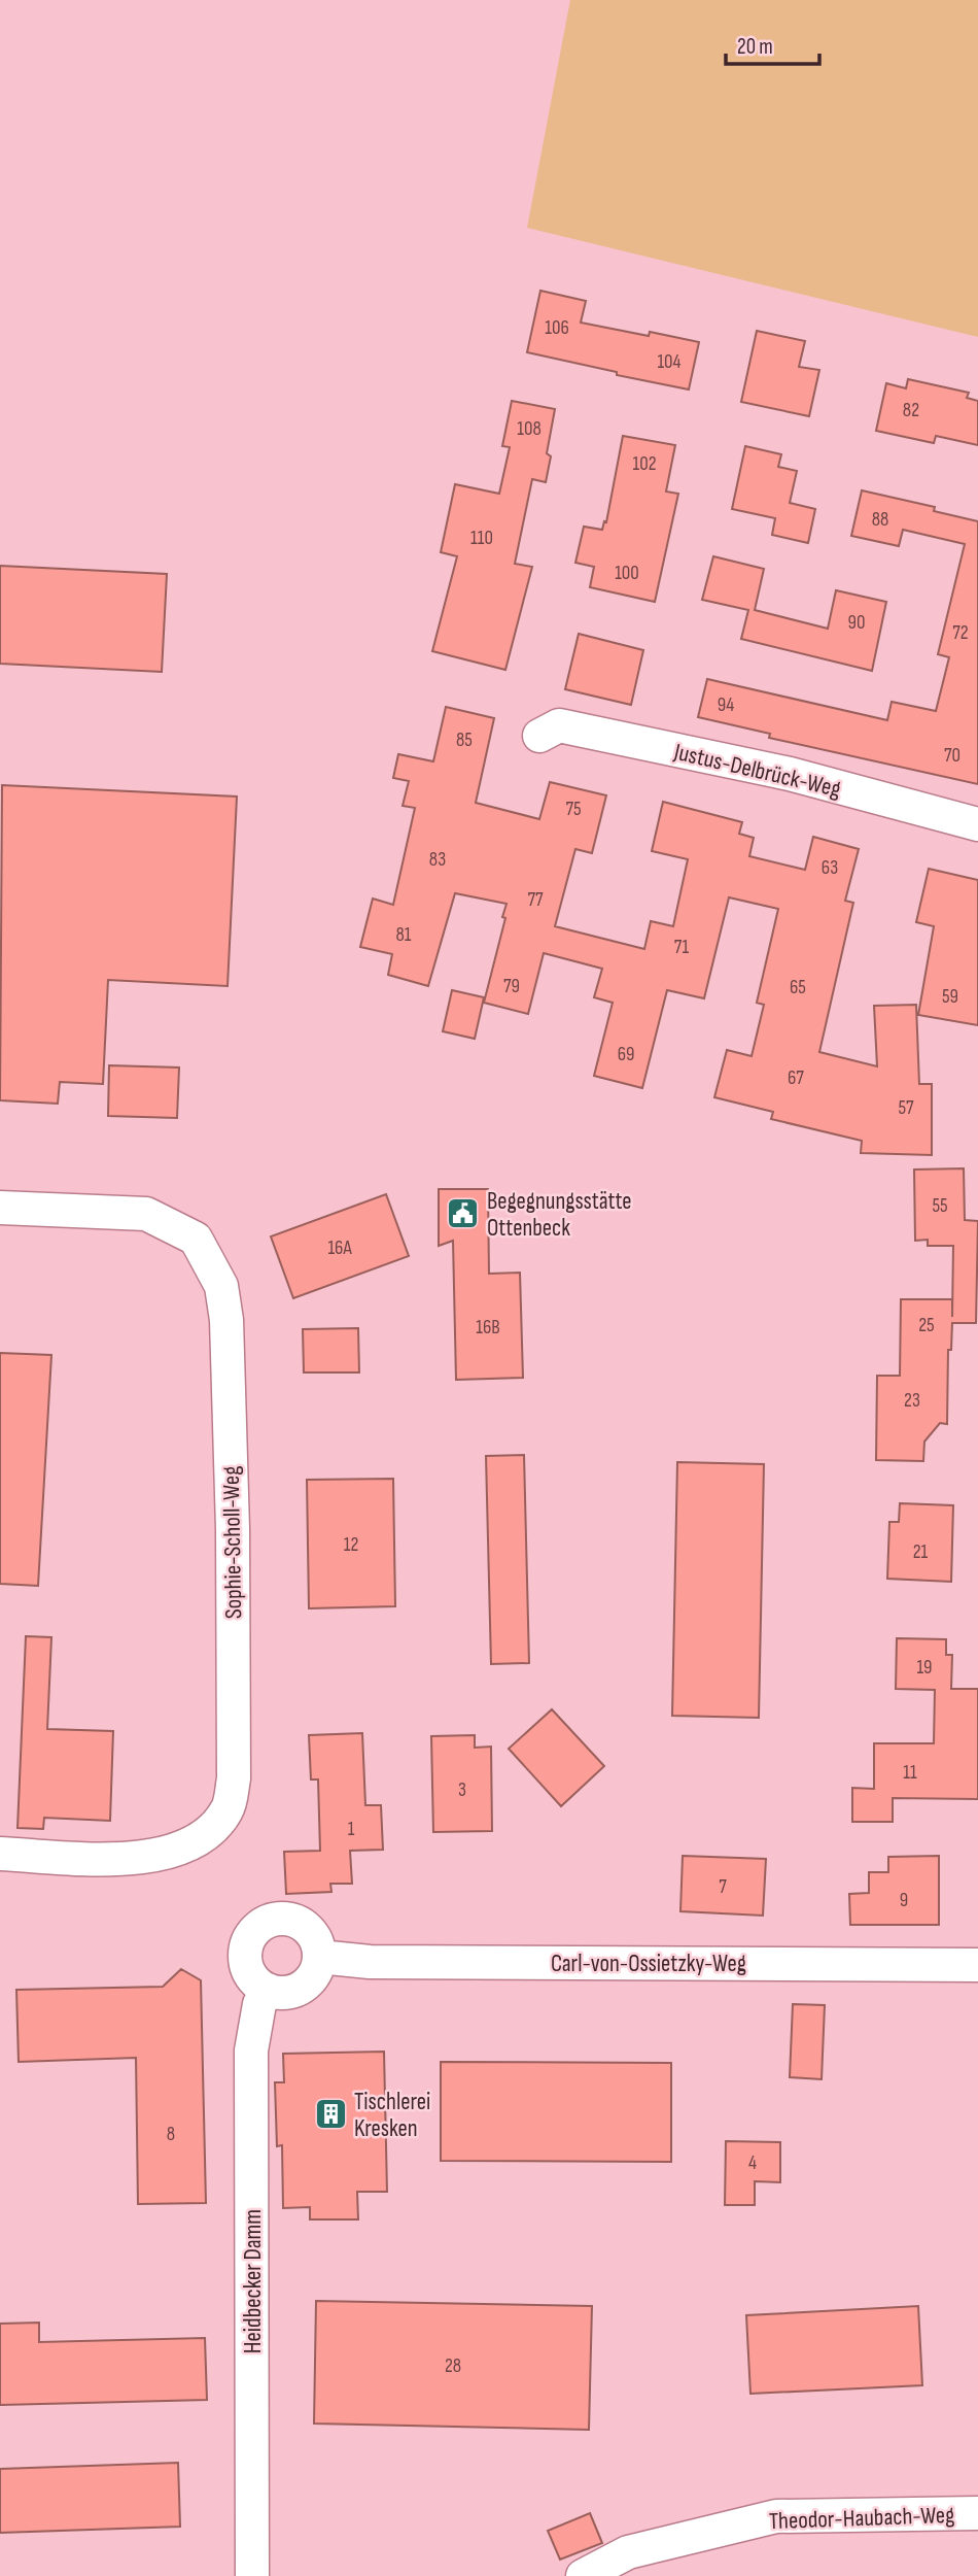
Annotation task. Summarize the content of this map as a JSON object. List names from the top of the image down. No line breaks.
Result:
{"streets":{"street":["Justus-Delbrück-Weg","Sophie-Scholl-Weg","Carl-von-Ossietzky-Weg","Heidbecker Damm","Theodor-Haubach-Weg"]},"crossings":[["Carl-von-Ossietzky-Weg","Heidbecker Damm"]],"places":{"public building":["Begegnungsstätte Ottenbeck"],"building":["Tischlerei Kresken"]},"house_numbers":["106","104","82","108","102","88","110","100","90","72","94","85","70","75","83","63","77","81","71","79","65","59","69","67","57","55","16A","25","16B","23","12","21","19","11","3","1","7","9","8","4","28"],"scale_bar":"20 m"}
